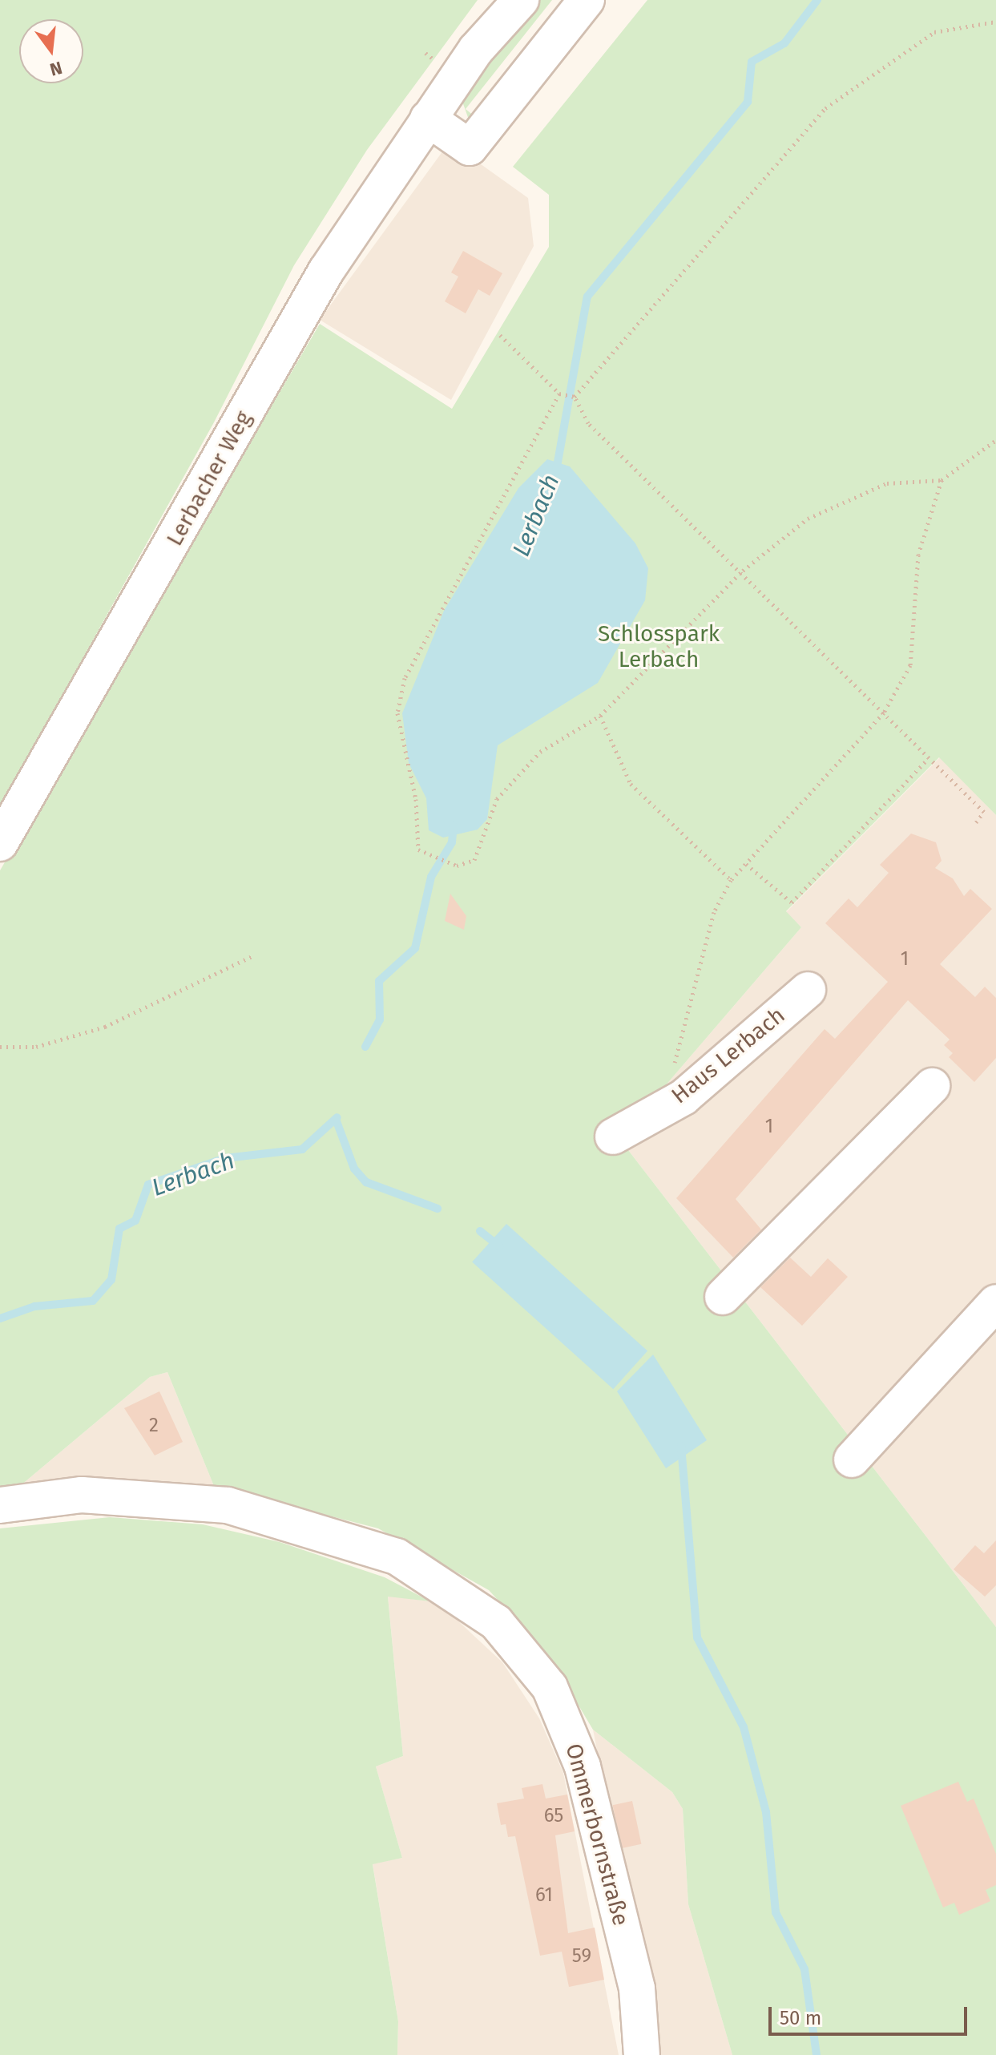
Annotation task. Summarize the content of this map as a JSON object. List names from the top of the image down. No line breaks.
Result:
{"streets":{"street":["Lerbacher Weg","Haus Lerbach","Ommerbornstraße"]},"water":["Lerbach"],"parks":["Schlosspark Lerbach"],"house_numbers":["1","1","2","65","61","59"],"scale_bar":"50 m","north":"bottom"}
